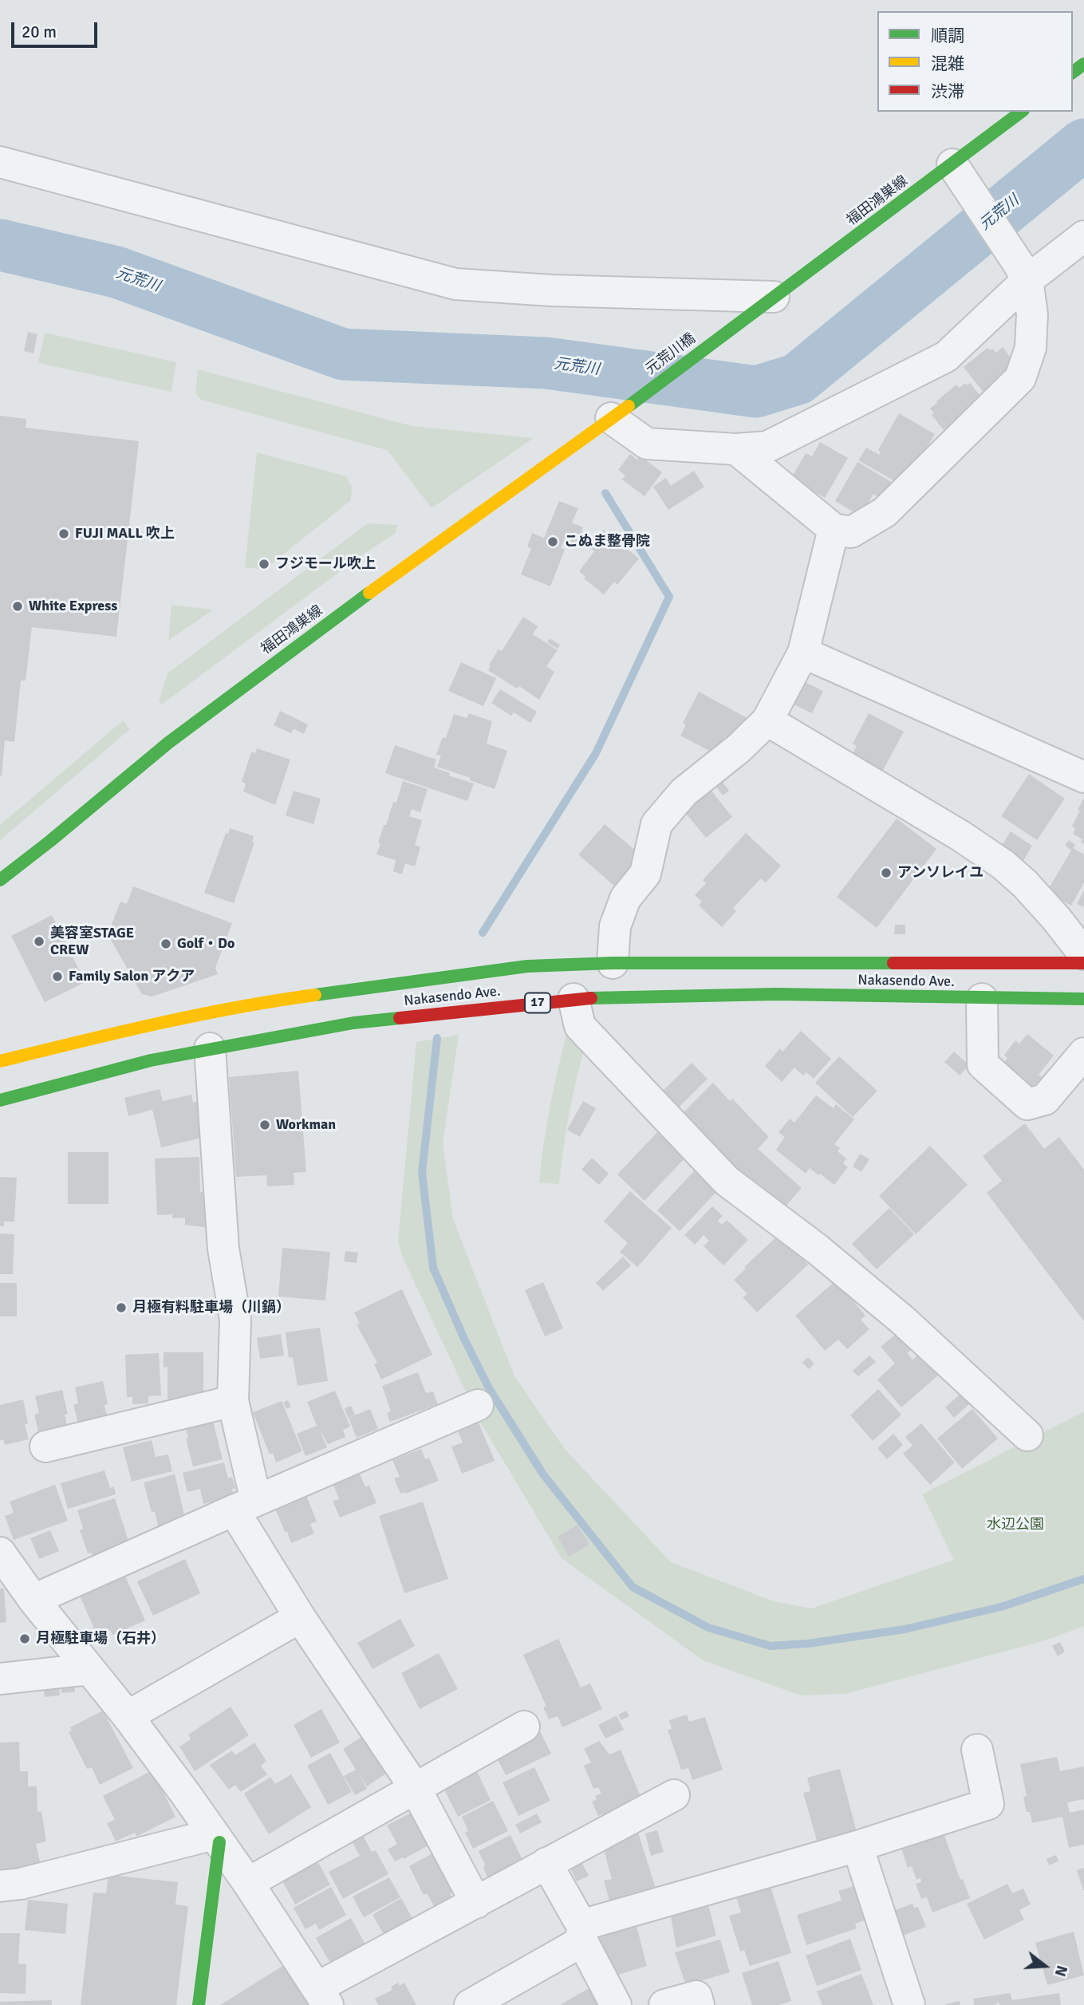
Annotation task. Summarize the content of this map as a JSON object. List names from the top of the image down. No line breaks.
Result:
{"streets":{"main road":["福田鴻巣線","元荒川橋","Nakasendo Ave.","17"]},"crossings":[["福田鴻巣線","元荒川橋"]],"water":["元荒川"],"parks":["水辺公園"],"places":["FUJI MALL 吹上","こぬま整骨院","フジモール吹上","White Express","アンソレイユ","美容室STAGE CREW","Golf・Do","Family Salon アクア","Workman","月極有料駐車場（川鍋）","月極駐車場（石井）"],"legend":["順調","混雑","渋滞"],"scale_bar":"20 m","north":"right"}
